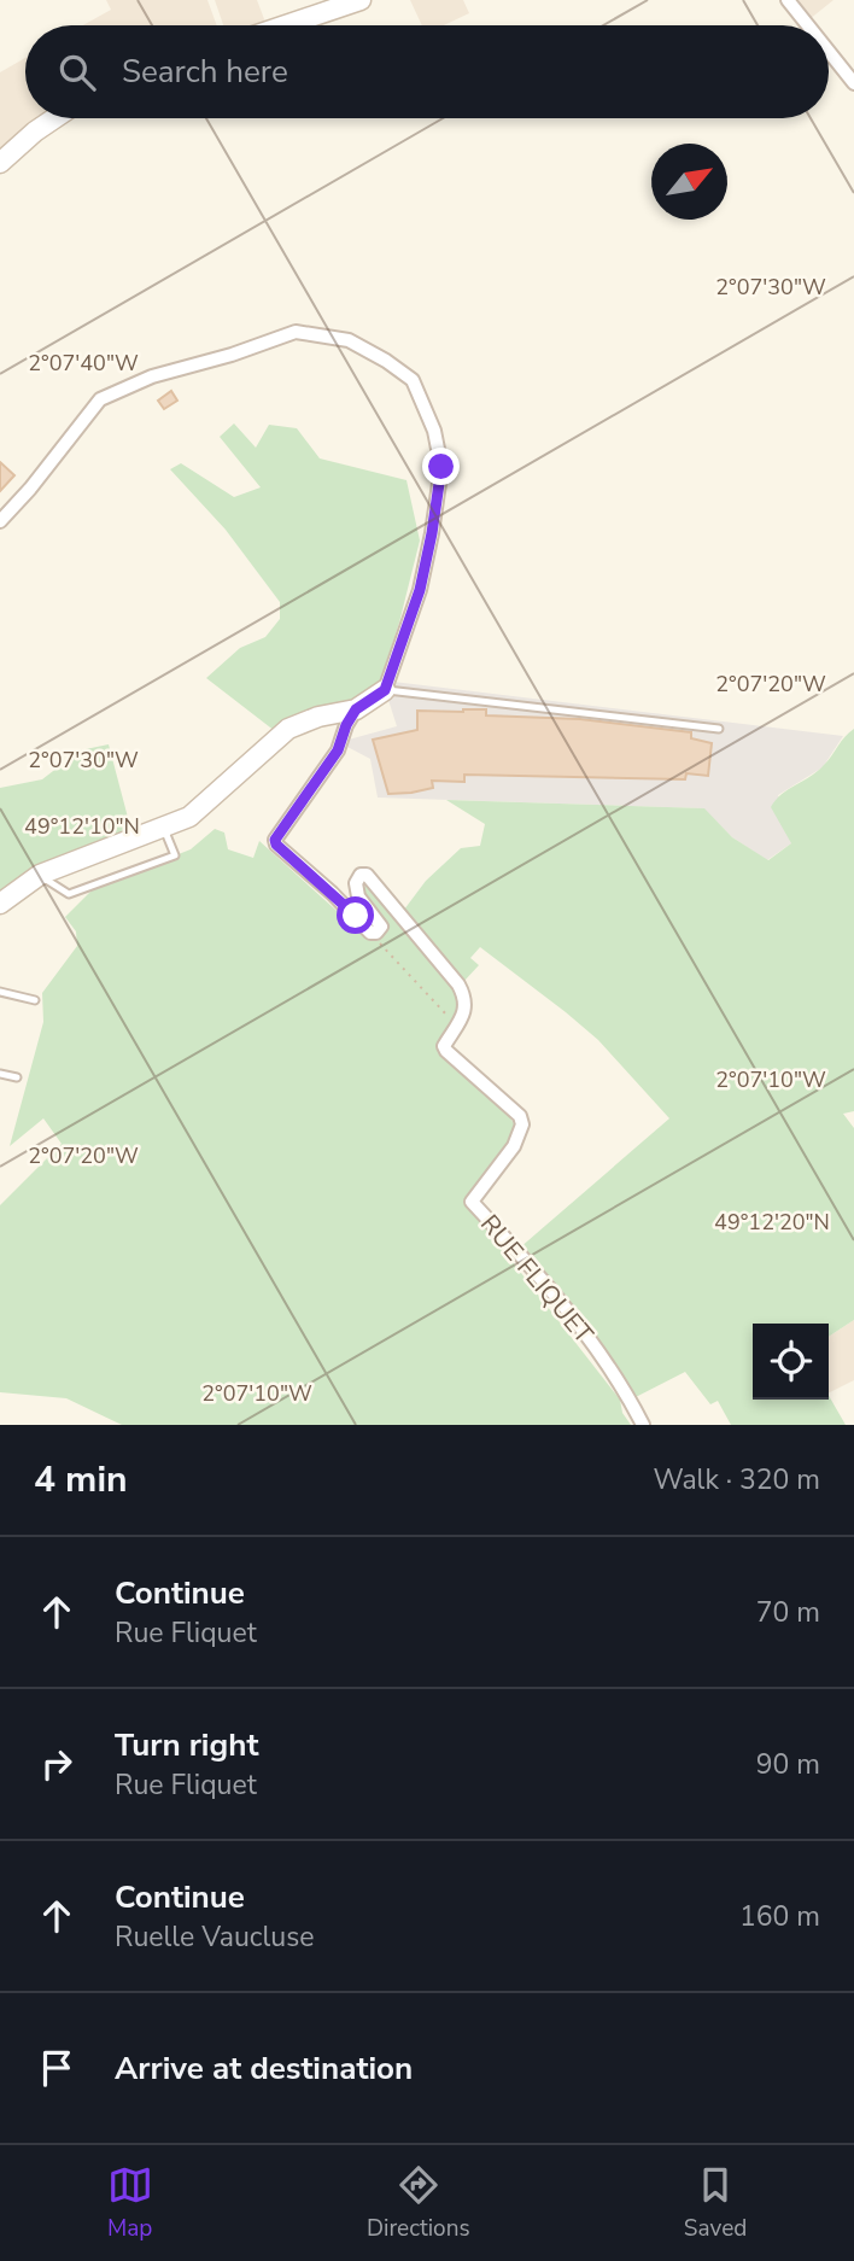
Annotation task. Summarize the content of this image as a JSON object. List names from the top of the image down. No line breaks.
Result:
{"streets":{"street":["RUE FLIQUET"]},"north":"top right","page":{"search":"Search here","heading":["4 min","Walk · 320 m"],"list":[["Continue","Rue Fliquet","70 m"],["Turn right","Rue Fliquet","90 m"],["Continue","Ruelle Vaucluse","160 m"],"Arrive at destination"],"nav":["Map","Directions","Saved"]},"coordinates":["2°07'30\"W","2°07'40\"W","2°07'20\"W","49°12'10\"N","2°07'10\"W","49°12'20\"N"]}
